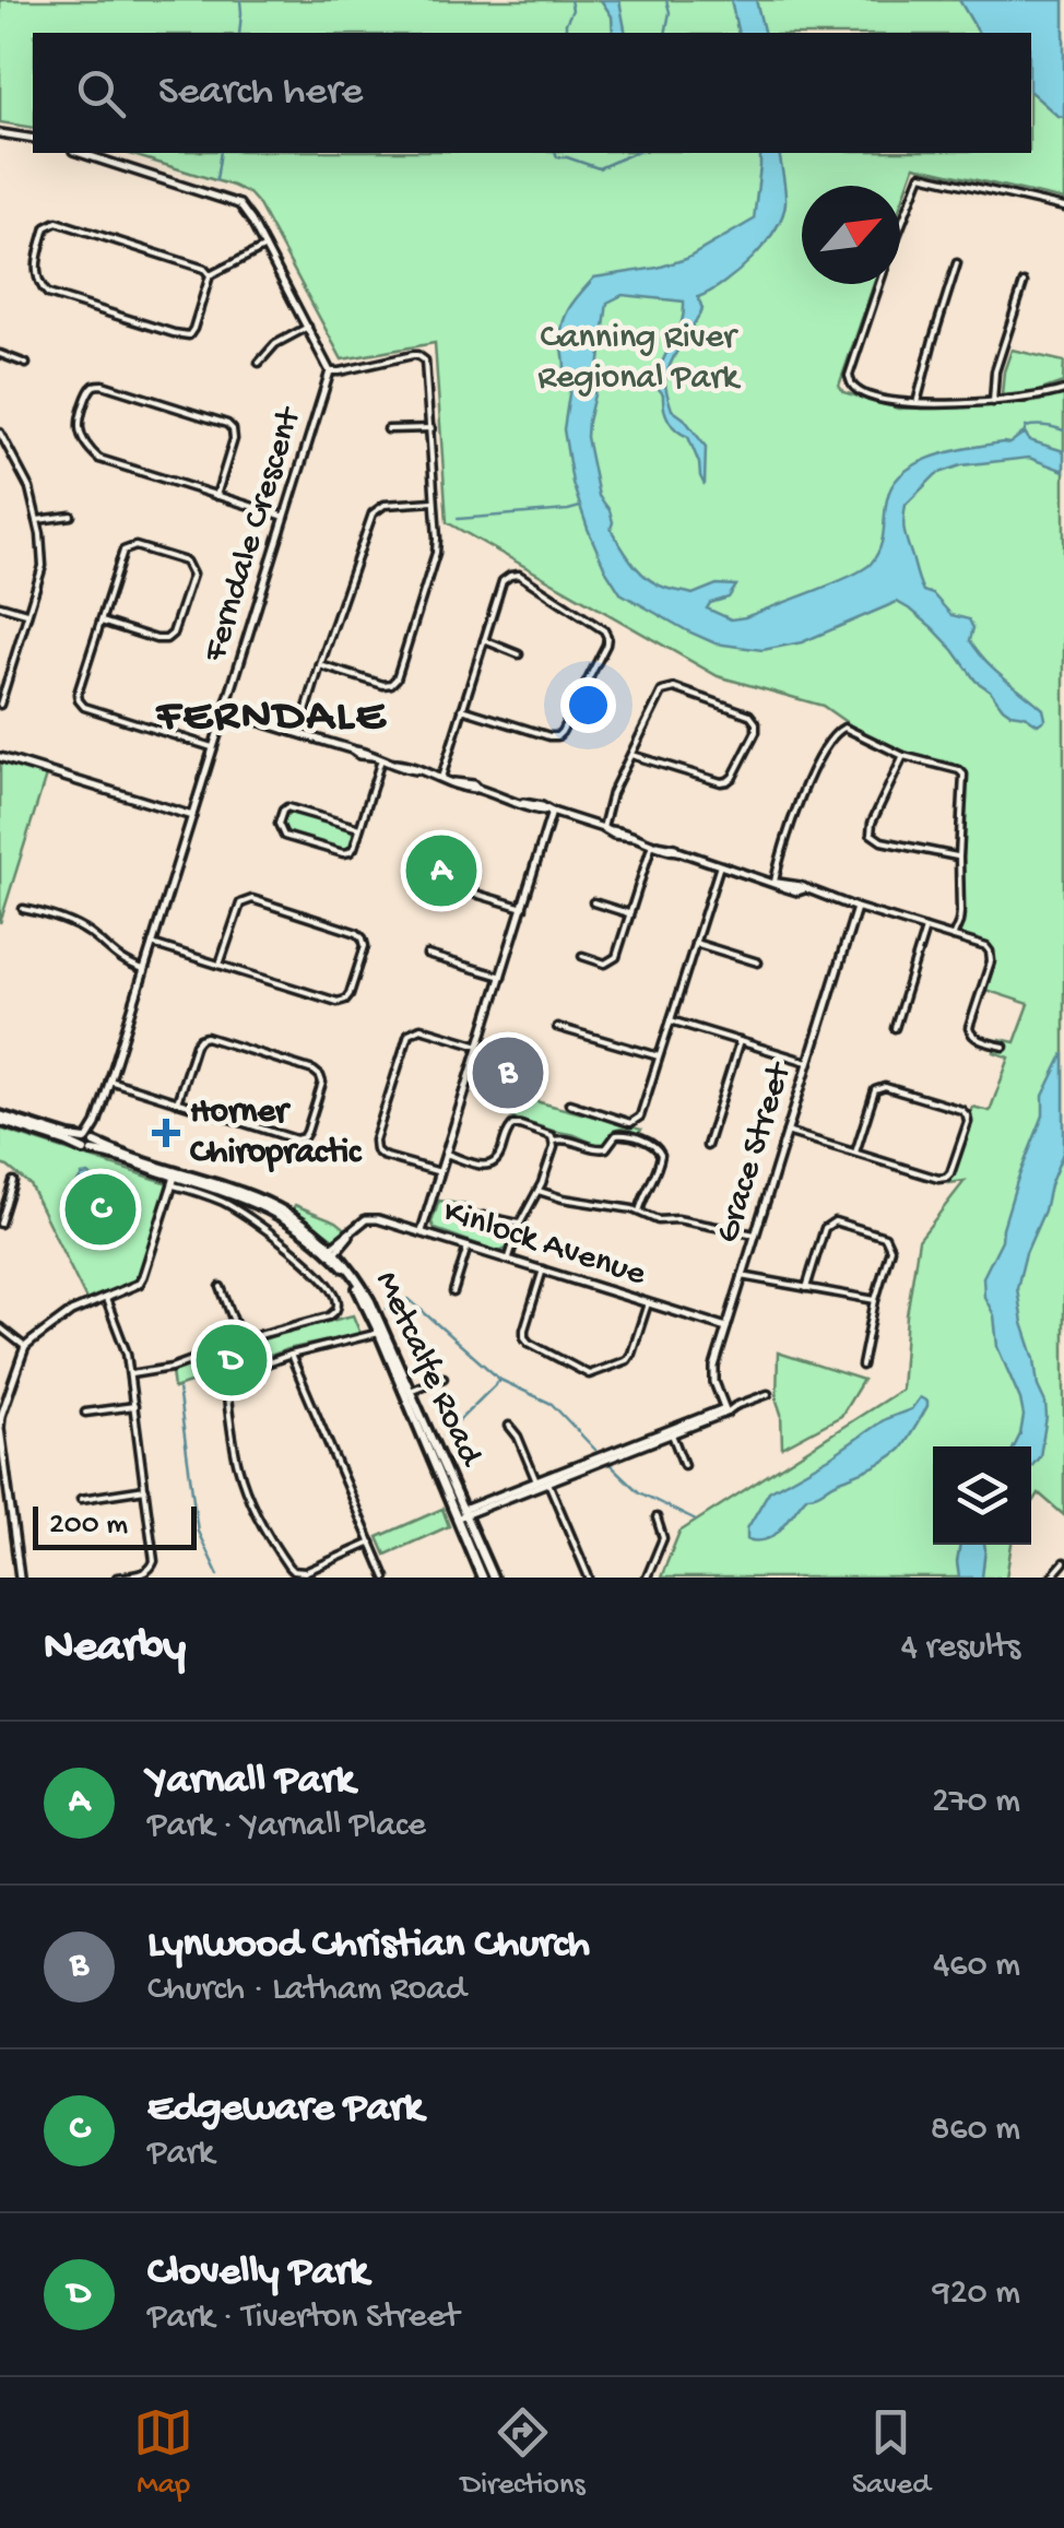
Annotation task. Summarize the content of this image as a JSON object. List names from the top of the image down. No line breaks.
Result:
{"streets":{"main road":["Metcalfe Road"],"street":["Ferndale Crescent","Grace Street","Kinlock Avenue"]},"crossings":[["Ferndale Crescent","Metcalfe Road"],["Grace Street","Kinlock Avenue"],["Kinlock Avenue","Metcalfe Road"]],"districts":["FERNDALE"],"parks":["Canning River Regional Park"],"places":{"health":["Horner Chiropractic"]},"scale_bar":"200 m","north":"top right","page":{"search":"Search here","pins":["A","B","C","D"],"scale":"200 m","heading":["Nearby","4 results"],"list":[{"mark":"A","name":"Yarnall Park","note":"Park · Yarnall Place","value":"270 m"},{"mark":"B","name":"Lynwood Christian Church","note":"Church · Latham Road","value":"460 m"},{"mark":"C","name":"Edgeware Park","note":"Park","value":"860 m"},{"mark":"D","name":"Clovelly Park","note":"Park · Tiverton Street","value":"920 m"}],"nav":["Map","Directions","Saved"]}}
